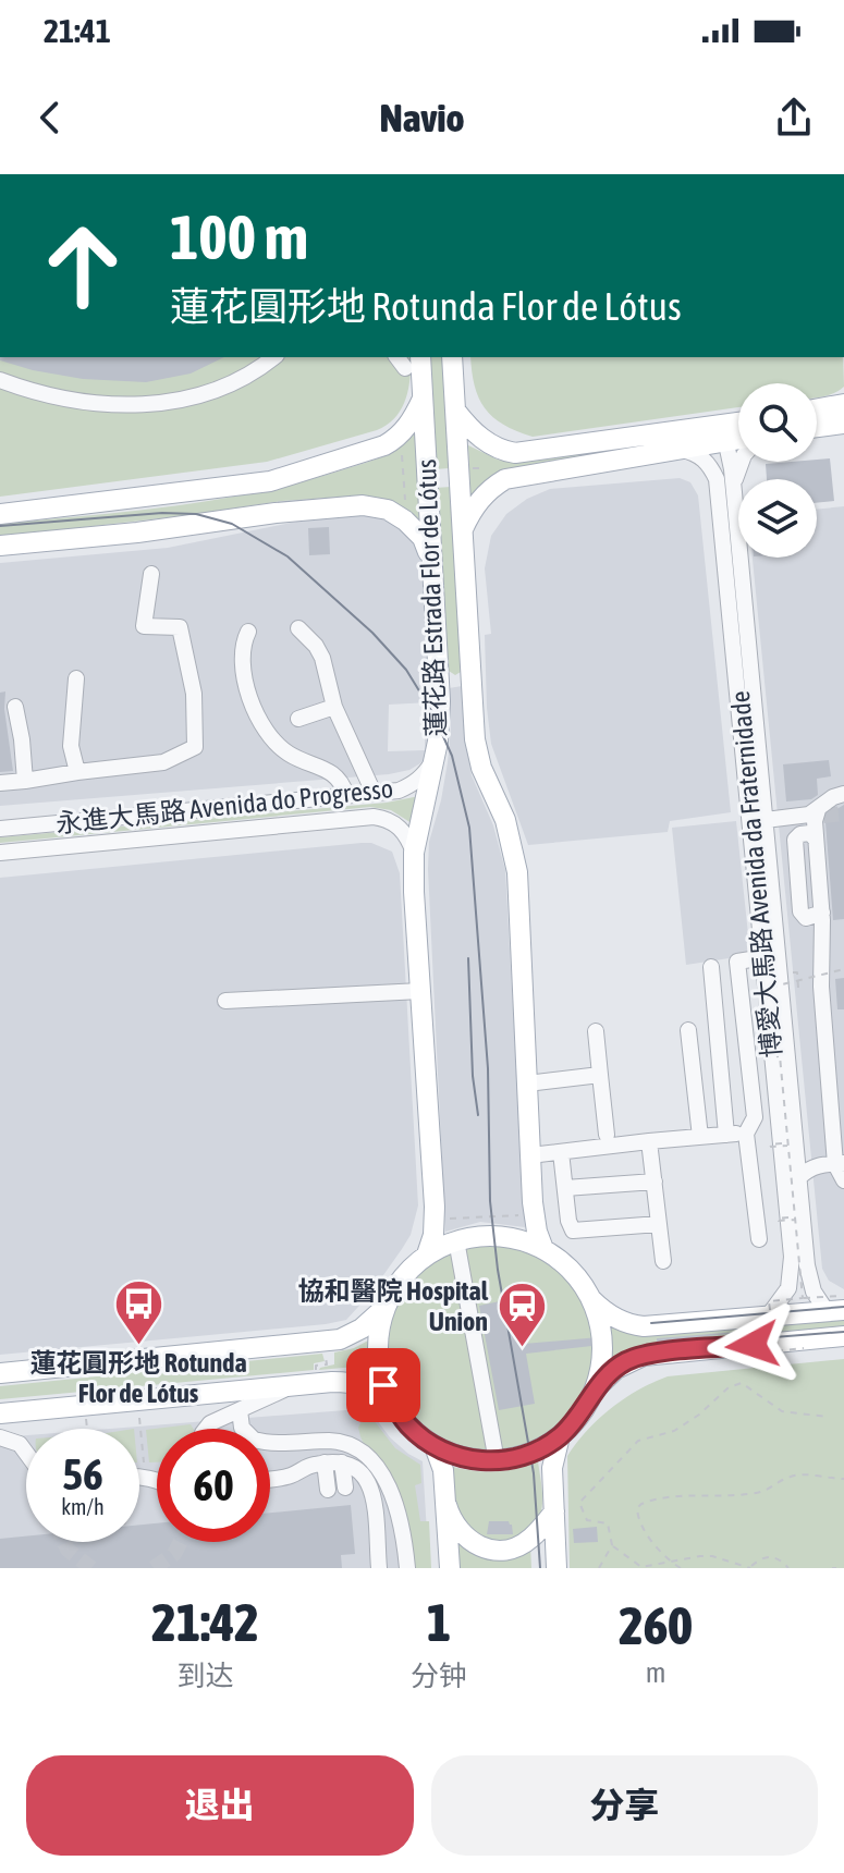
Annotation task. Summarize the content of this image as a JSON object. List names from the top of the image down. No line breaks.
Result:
{"streets":{"main road":["蓮花路 Estrada Flor de Lótus"],"street":["永進大馬路 Avenida do Progresso","博愛大馬路 Avenida da Fraternidade"]},"crossings":[["蓮花路 Estrada Flor de Lótus","永進大馬路 Avenida do Progresso"]],"places":{"bus stop":["蓮花圓形地 Rotunda Flor de Lótus"],"station":["協和醫院 Hospital Union"]},"page":{"status":"21:41","header":"Navio","turn":["100 m","蓮花圓形地 Rotunda Flor de Lótus"],"speed":"56 km/h","limit":"60","eta":["21:42","到达","1","分钟","260","m"],"buttons":["退出","分享"]}}
